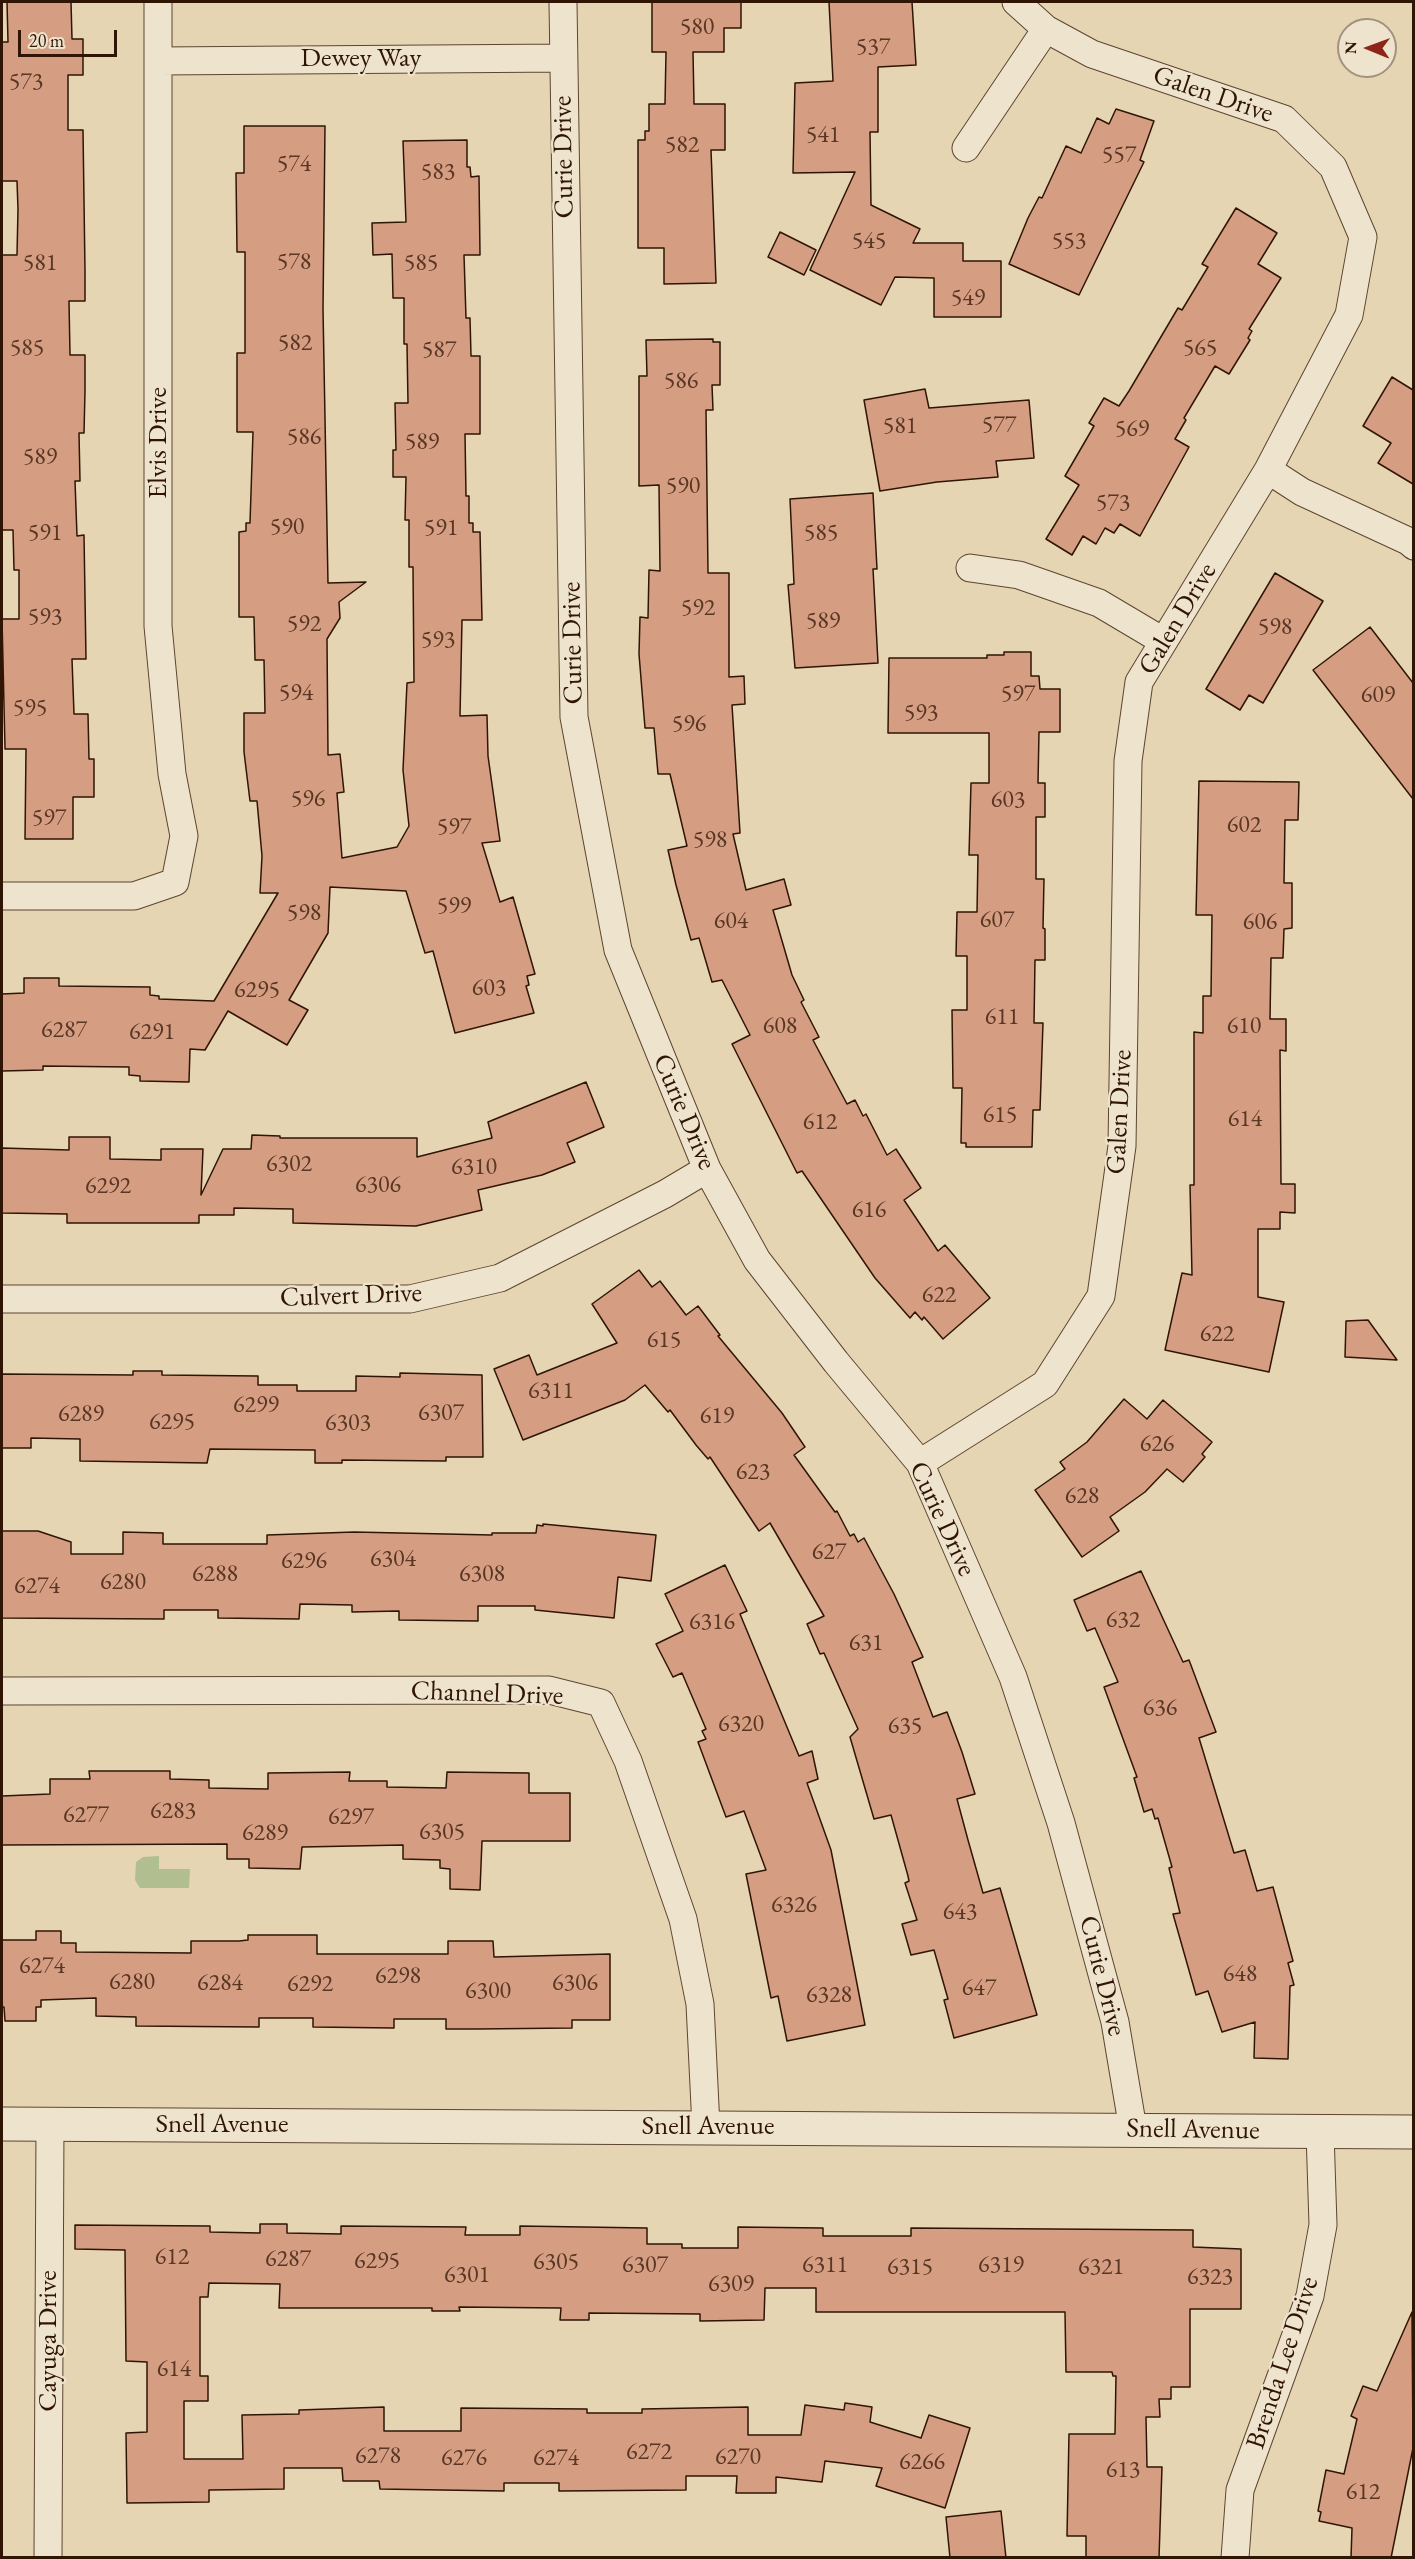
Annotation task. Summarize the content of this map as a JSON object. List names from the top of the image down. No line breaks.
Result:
{"streets":{"street":["Dewey Way","Galen Drive","Curie Drive","Elvis Drive","Culvert Drive","Channel Drive","Snell Avenue","Cayuga Drive","Brenda Lee Drive"]},"crossings":[["Dewey Way","Curie Drive"],["Dewey Way","Elvis Drive"],["Galen Drive","Curie Drive"],["Curie Drive","Culvert Drive"],["Curie Drive","Snell Avenue"],["Channel Drive","Snell Avenue"],["Snell Avenue","Cayuga Drive"],["Snell Avenue","Brenda Lee Drive"]],"house_numbers":["580","537","573","541","582","557","574","583","545","553","578","581","585","549","582","585","565","587","586","577","581","569","586","589","589","590","573","590","591","591","585","592","593","589","592","598","593","594","597","609","595","593","596","596","603","597","602","597","598","599","598","607","604","606","603","6295","611","608","610","6287","6291","615","614","612","6302","6310","6306","6292","616","622","622","615","6311","6299","6307","6289","619","6295","6303","626","623","628","627","6304","6296","6288","6308","6280","6274","632","6316","631","636","6320","635","6283","6277","6297","6305","6289","6326","643","6274","648","6298","6280","6284","6306","6292","647","6300","6328","612","6287","6295","6305","6307","6311","6319","6315","6321","6301","6323","6309","614","6272","6278","6270","6276","6274","6266","613","612"],"scale_bar":"20 m","north":"left"}
